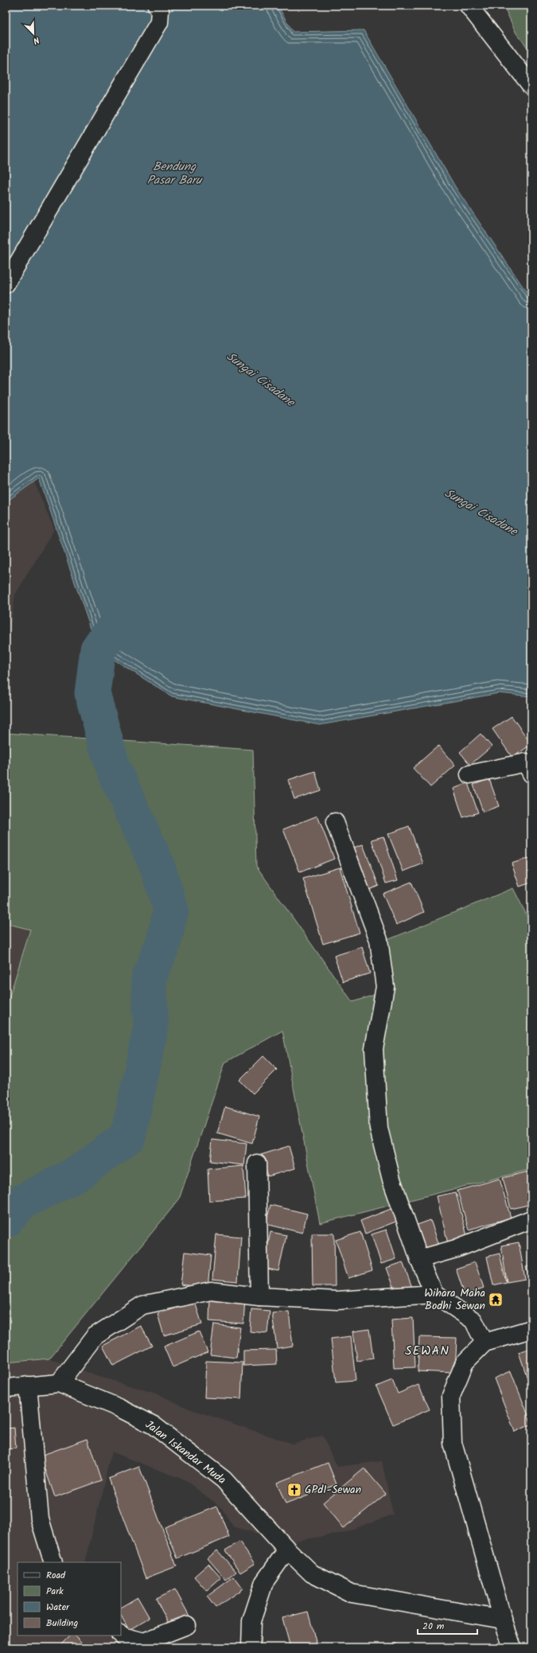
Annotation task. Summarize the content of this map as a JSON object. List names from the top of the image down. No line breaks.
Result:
{"streets":{"street":["Jalan Iskandar Muda"]},"districts":["SEWAN"],"water":["Bendung Pasar Baru","Sungai Cisadane"],"places":{"temple":["Wihara Maha Bodhi Sewan"],"church":["GPdI-Sewan"]},"legend":["Road","Park","Water","Building"],"scale_bar":"20 m","north":"bottom right"}
